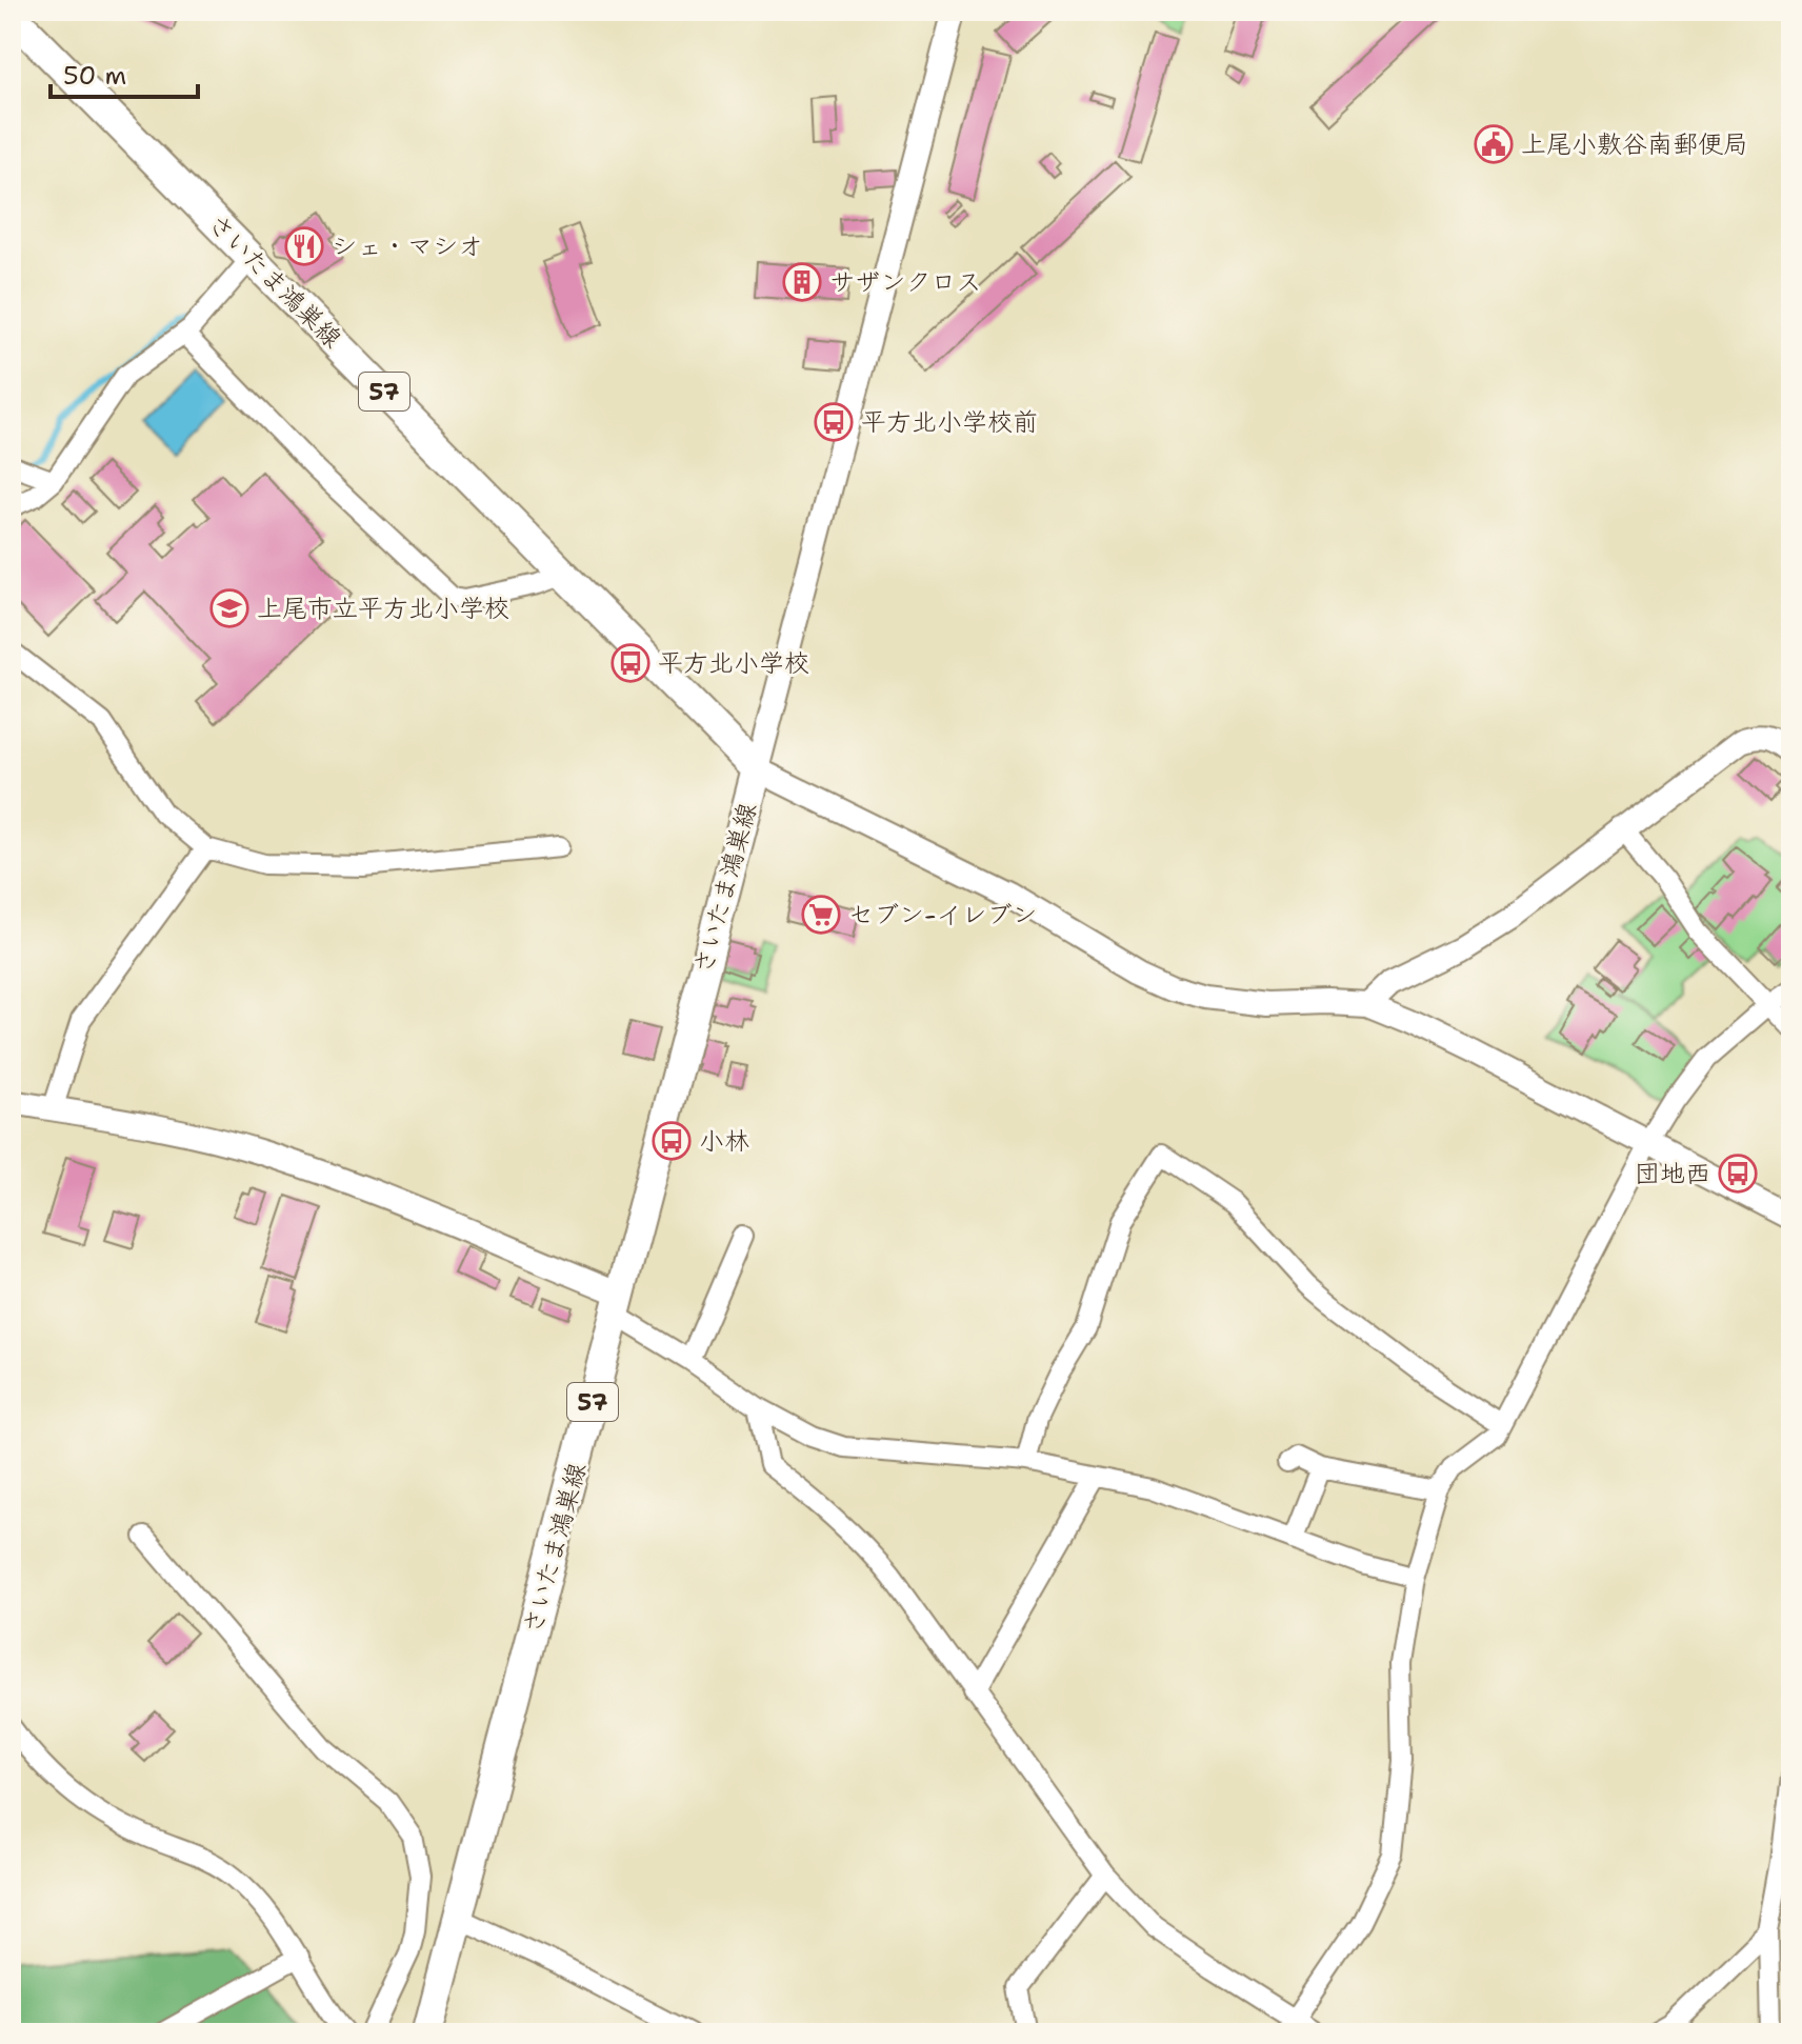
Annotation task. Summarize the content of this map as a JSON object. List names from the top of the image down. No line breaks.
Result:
{"streets":{"main road":["さいたま鴻巣線","57"]},"places":{"public building":["上尾小敷谷南郵便局"],"restaurant":["シェ・マシオ"],"building":["サザンクロス"],"bus stop":["平方北小学校前","平方北小学校","小林","団地西"],"school or university":["上尾市立平方北小学校"],"supermarket":["セブン-イレブン"]},"scale_bar":"50 m"}
